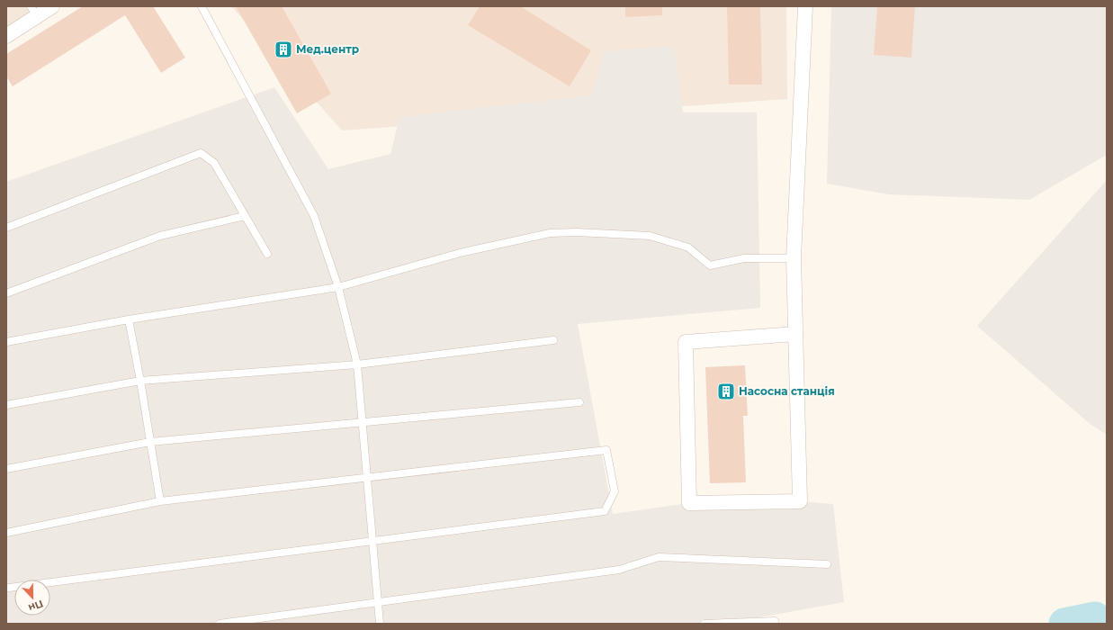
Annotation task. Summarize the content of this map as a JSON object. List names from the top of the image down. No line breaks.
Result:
{"places":{"building":["Мед.центр","Насосна станція"]},"north":"bottom"}
